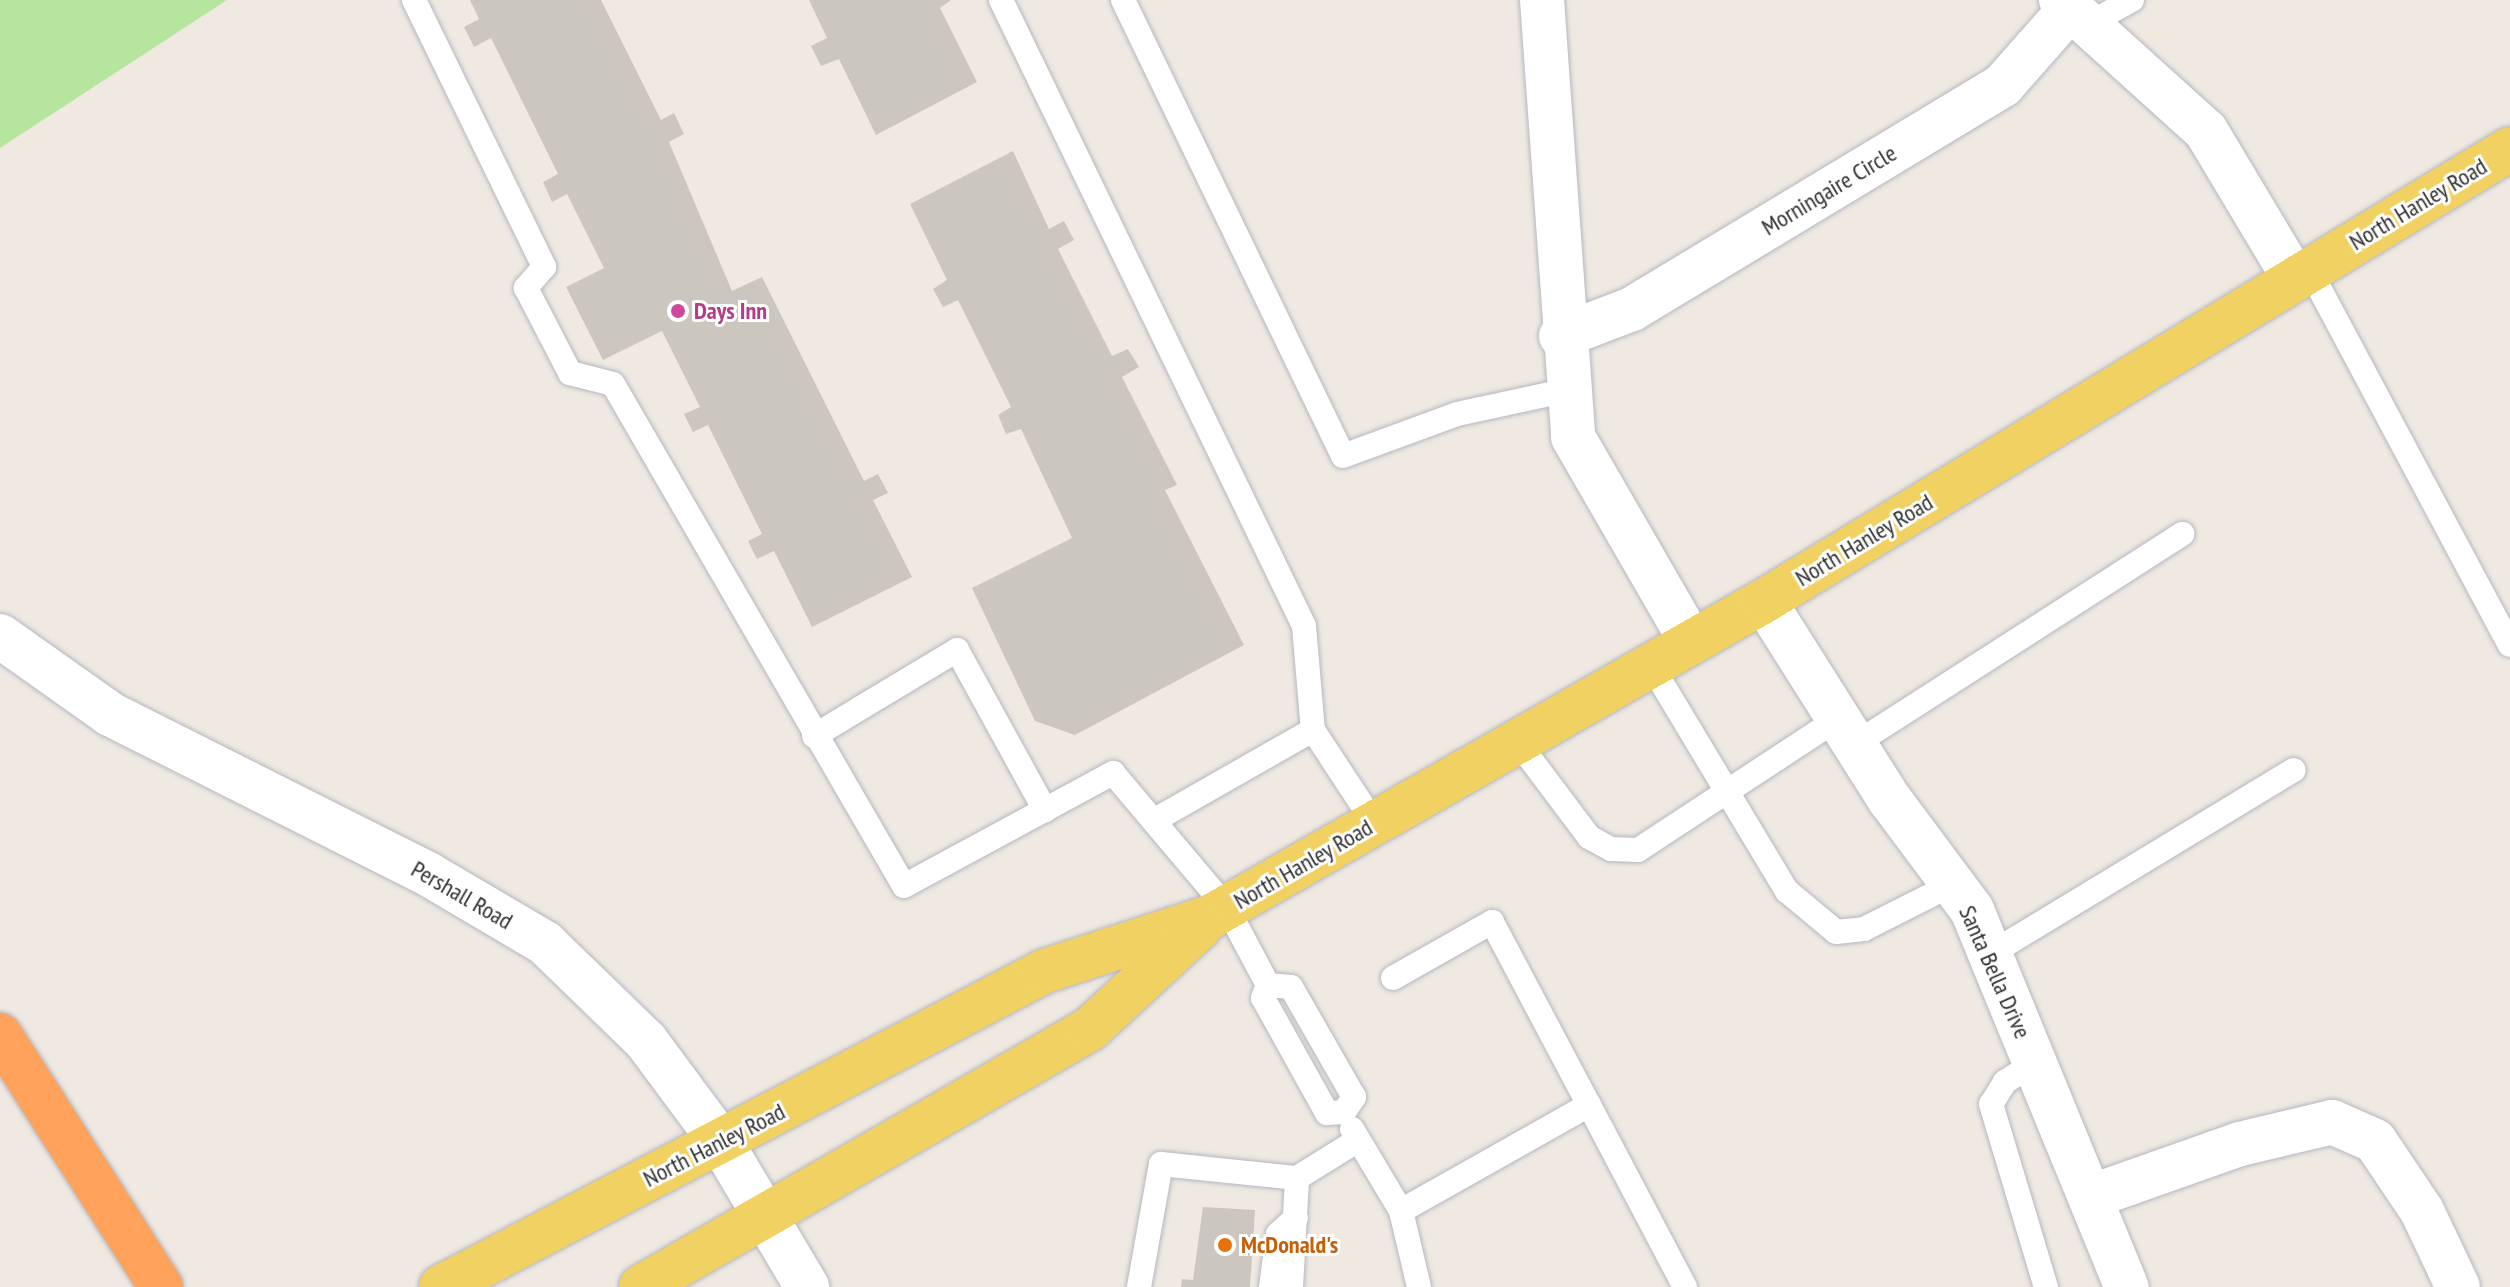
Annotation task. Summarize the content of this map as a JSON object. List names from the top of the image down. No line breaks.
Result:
{"streets":{"main road":["North Hanley Road"],"street":["Morningaire Circle","Pershall Road","Santa Bella Drive"]},"crossings":[["North Hanley Road","Pershall Road"],["North Hanley Road","Santa Bella Drive"]],"places":["Days Inn","McDonald's"]}
